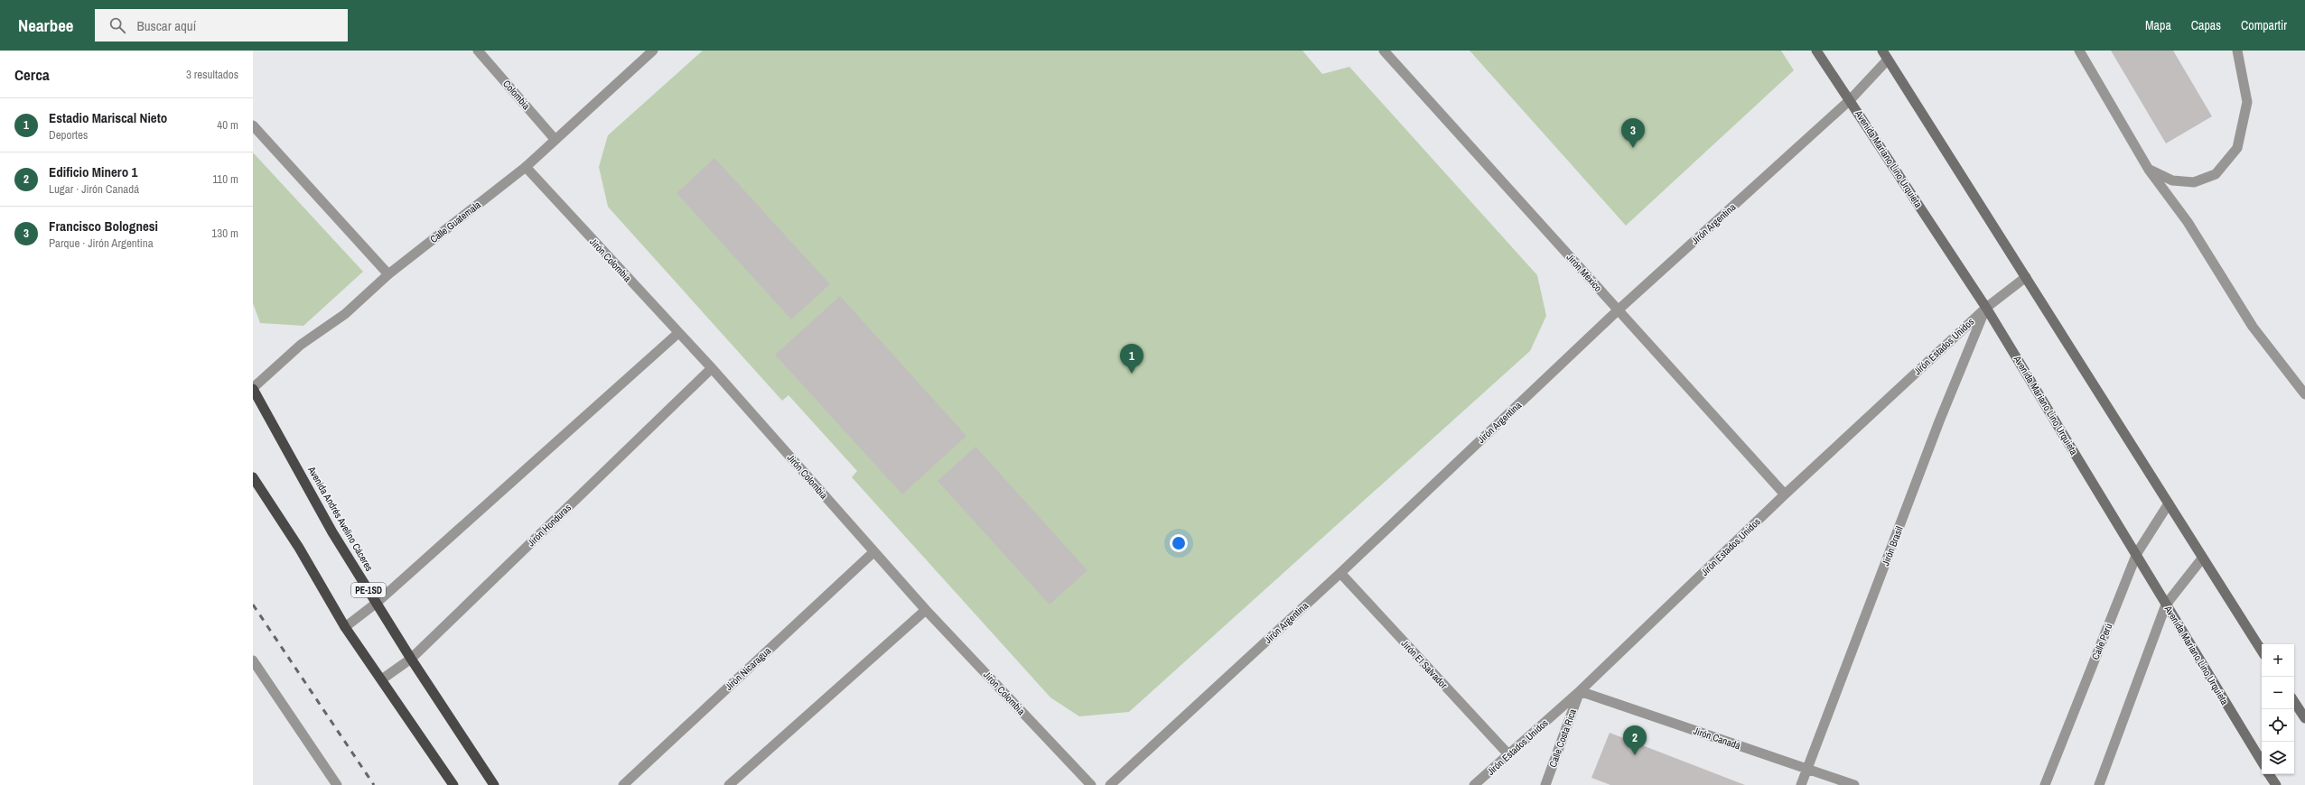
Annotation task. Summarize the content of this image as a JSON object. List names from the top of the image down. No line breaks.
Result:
{"streets":{"highway":["Avenida Andrés Avelino Cáceres","PE-1SD"],"main road":["Avenida Mariano Lino Urquieta"],"street":["Colombia","Calle Guatemala","Jirón Argentina","Jirón Colombia","Jirón México","Jirón Estados Unidos","Jirón Honduras","Jirón Brasil","Calle Perú","Jirón El Salvador","Jirón Nicaragua","Calle Costa Rica","Jirón Canadá"]},"crossings":[["Colombia","Calle Guatemala"],["Avenida Mariano Lino Urquieta","Jirón Argentina"],["Avenida Mariano Lino Urquieta","Jirón Estados Unidos"],["Avenida Mariano Lino Urquieta","Jirón Brasil"],["Avenida Mariano Lino Urquieta","Calle Perú"],["Calle Guatemala","Jirón Colombia"],["Calle Guatemala","Avenida Andrés Avelino Cáceres"],["Jirón Argentina","Jirón México"],["Jirón Argentina","Jirón El Salvador"],["Jirón Colombia","Jirón Honduras"],["Jirón Colombia","Jirón Nicaragua"],["Jirón México","Jirón Estados Unidos"],["Jirón Estados Unidos","Jirón Brasil"],["Jirón Estados Unidos","Jirón El Salvador"],["Jirón Estados Unidos","Calle Costa Rica"],["Jirón Estados Unidos","Jirón Canadá"],["Avenida Andrés Avelino Cáceres","Jirón Honduras"],["Jirón Brasil","Jirón Canadá"],["Calle Costa Rica","Jirón Canadá"]],"page":{"header":"Nearbee","search":"Buscar aquí","nav":["Mapa","Capas","Compartir"],"heading":["Cerca","3 resultados"],"list":[{"mark":"1","name":"Estadio Mariscal Nieto","note":"Deportes","value":"40 m"},{"mark":"2","name":"Edificio Minero 1","note":"Lugar · Jirón Canadá","value":"110 m"},{"mark":"3","name":"Francisco Bolognesi","note":"Parque · Jirón Argentina","value":"130 m"}],"pins":["3","1","2"],"map_buttons":["+","−"]}}
